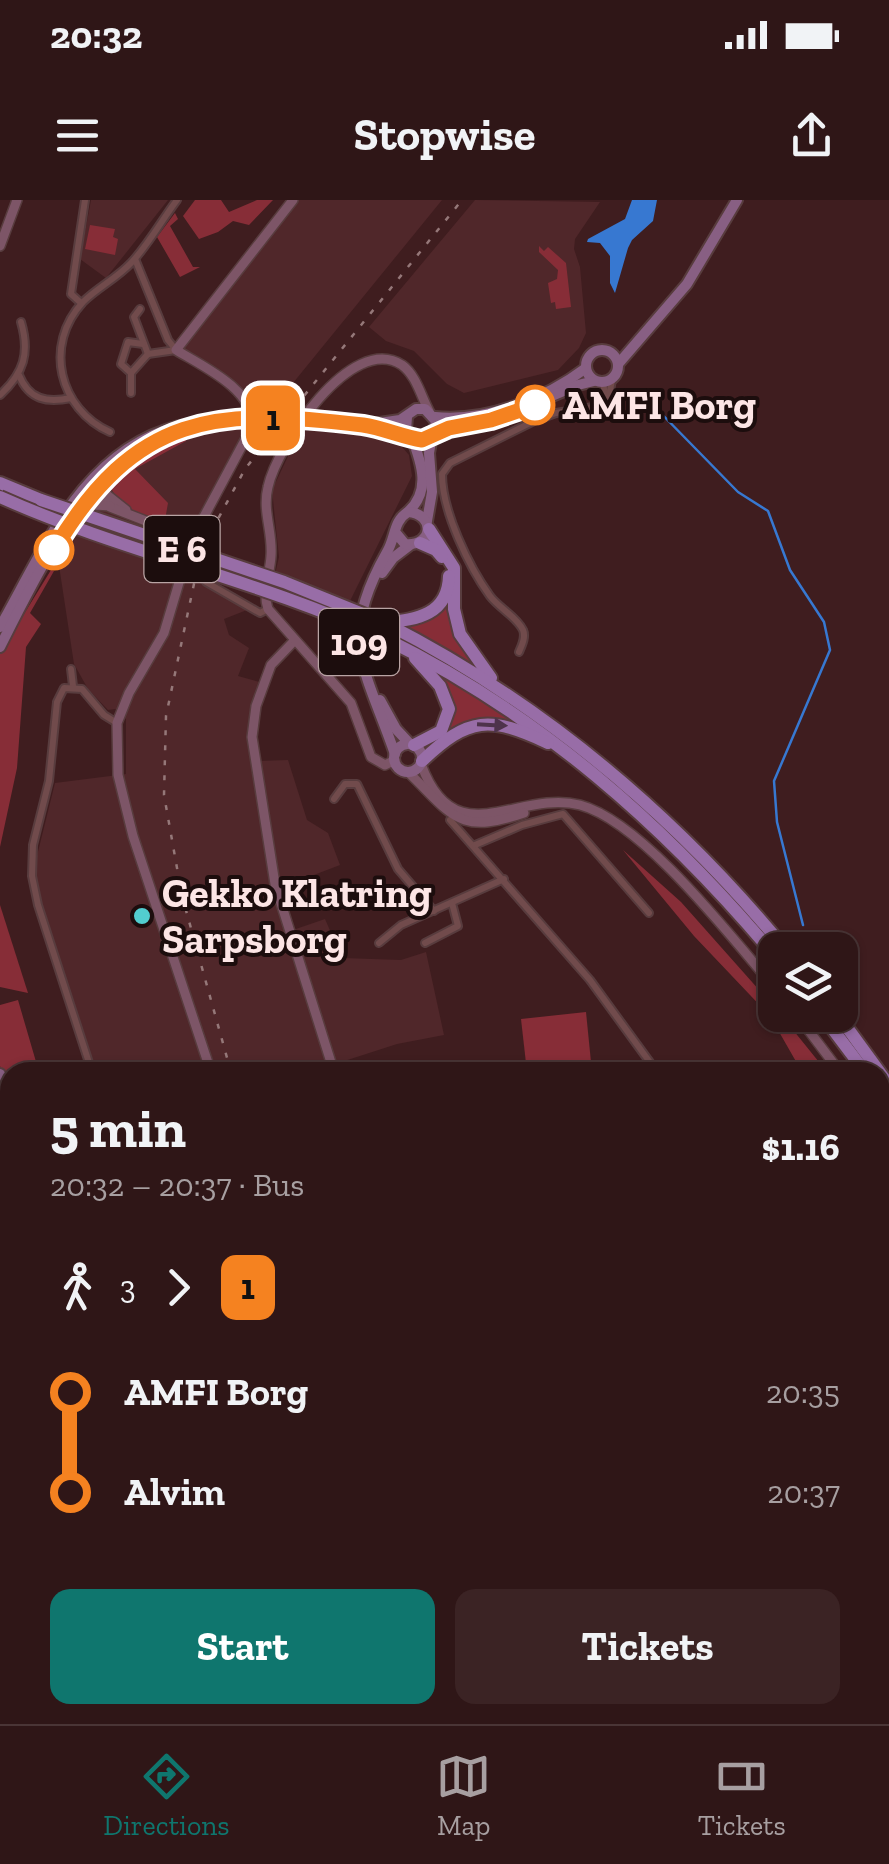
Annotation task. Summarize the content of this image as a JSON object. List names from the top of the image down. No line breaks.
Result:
{"streets":{"highway":["E 6"],"main road":["109"]},"crossings":[["E 6","109"]],"places":["AMFI Borg","Gekko Klatring Sarpsborg"],"lines":["bus line 1"],"page":{"status":"20:32","header":"Stopwise","on_map":"1","heading":["5 min","20:32 – 20:37 · Bus","$1.16"],"legs":["3","1"],"list":[{"name":"AMFI Borg","value":"20:35"},{"name":"Alvim","value":"20:37"}],"buttons":["Start","Tickets"],"tabs":["Directions","Map","Tickets"]}}
